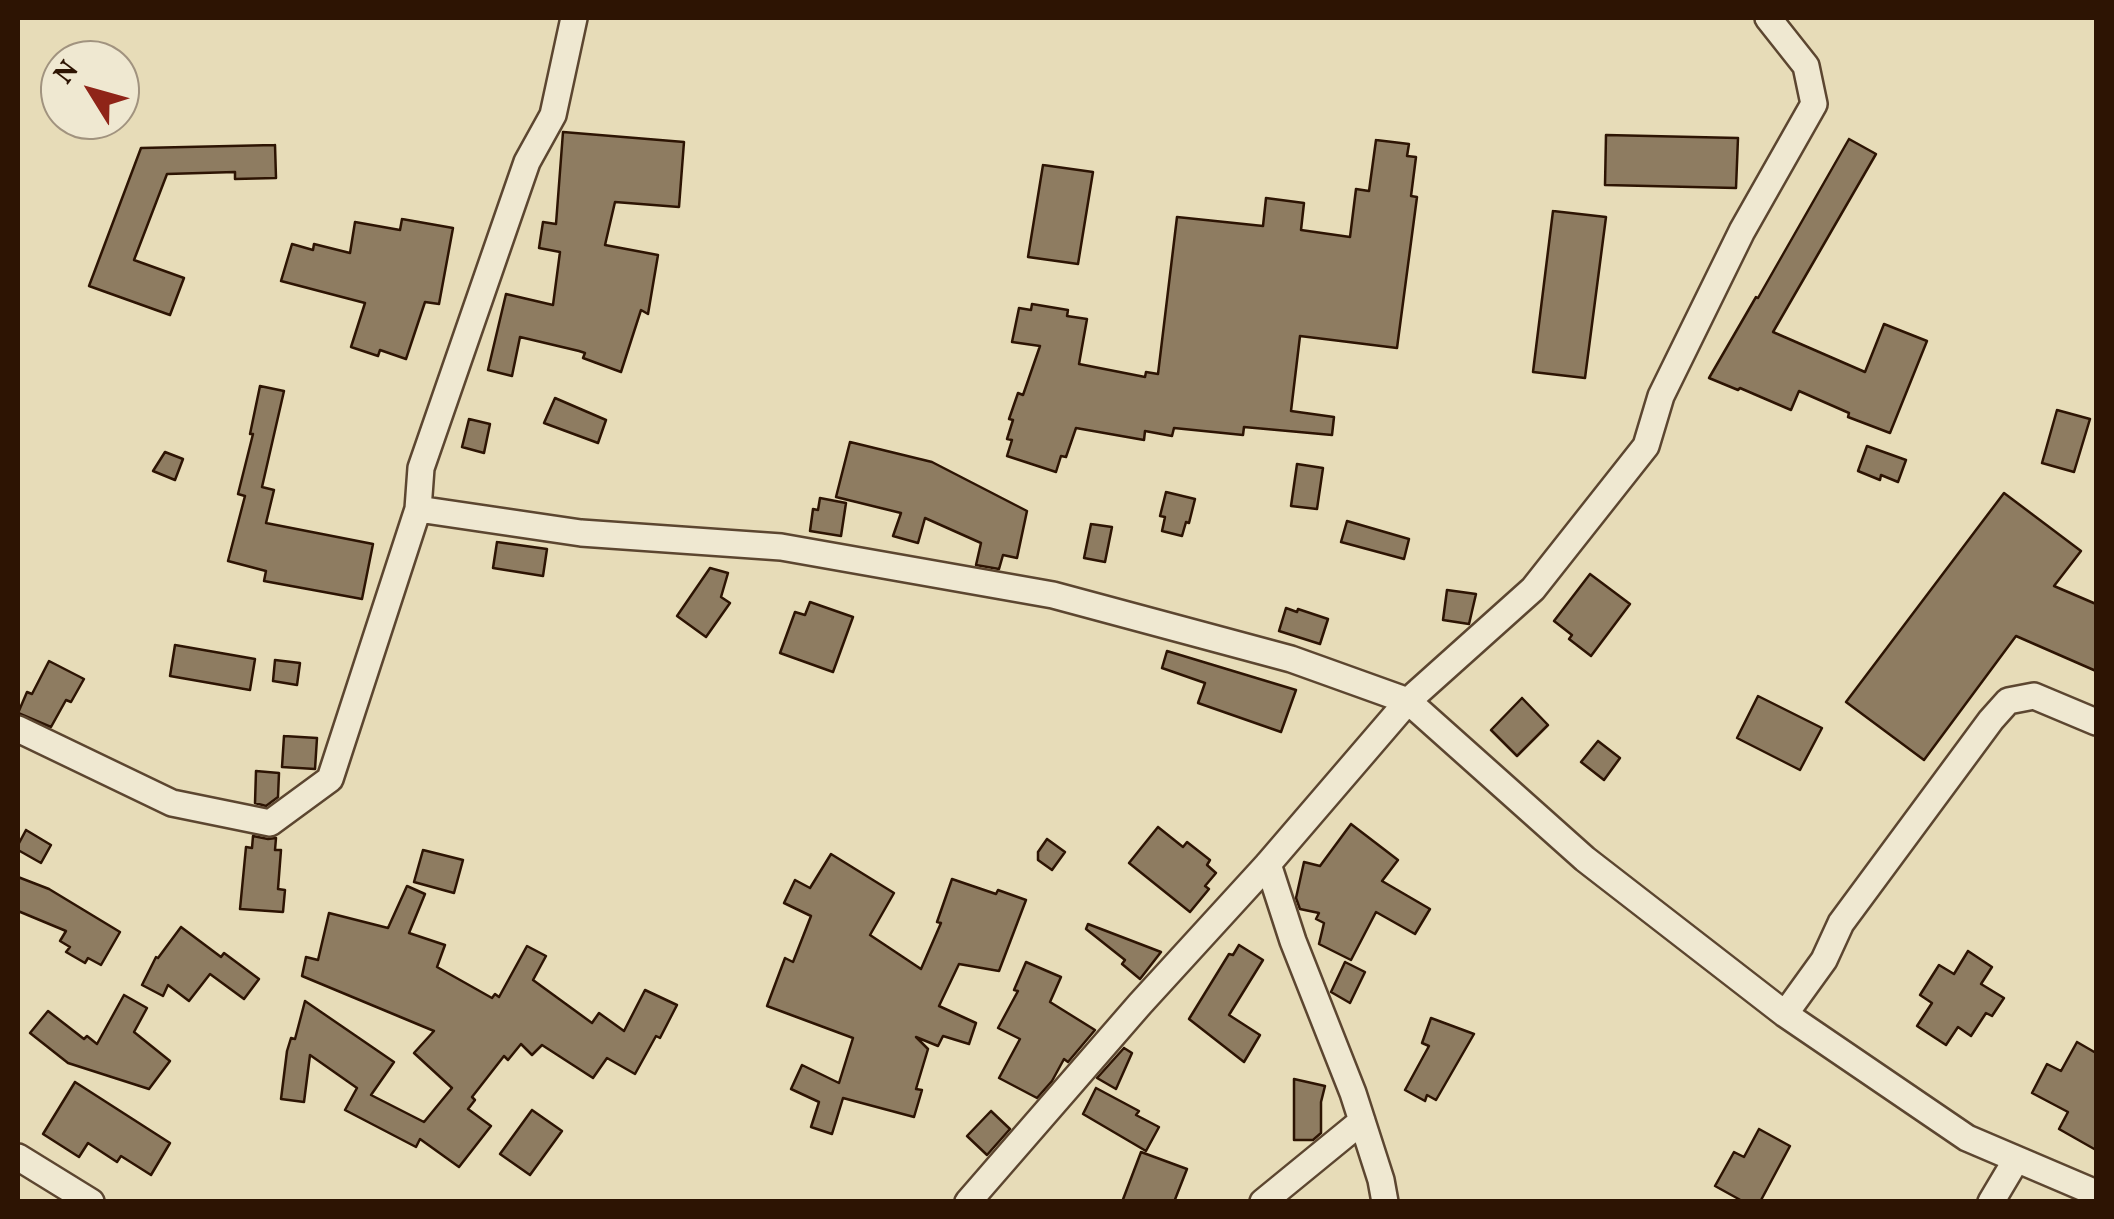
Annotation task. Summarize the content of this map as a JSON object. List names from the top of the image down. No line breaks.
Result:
{"north":"top left"}
